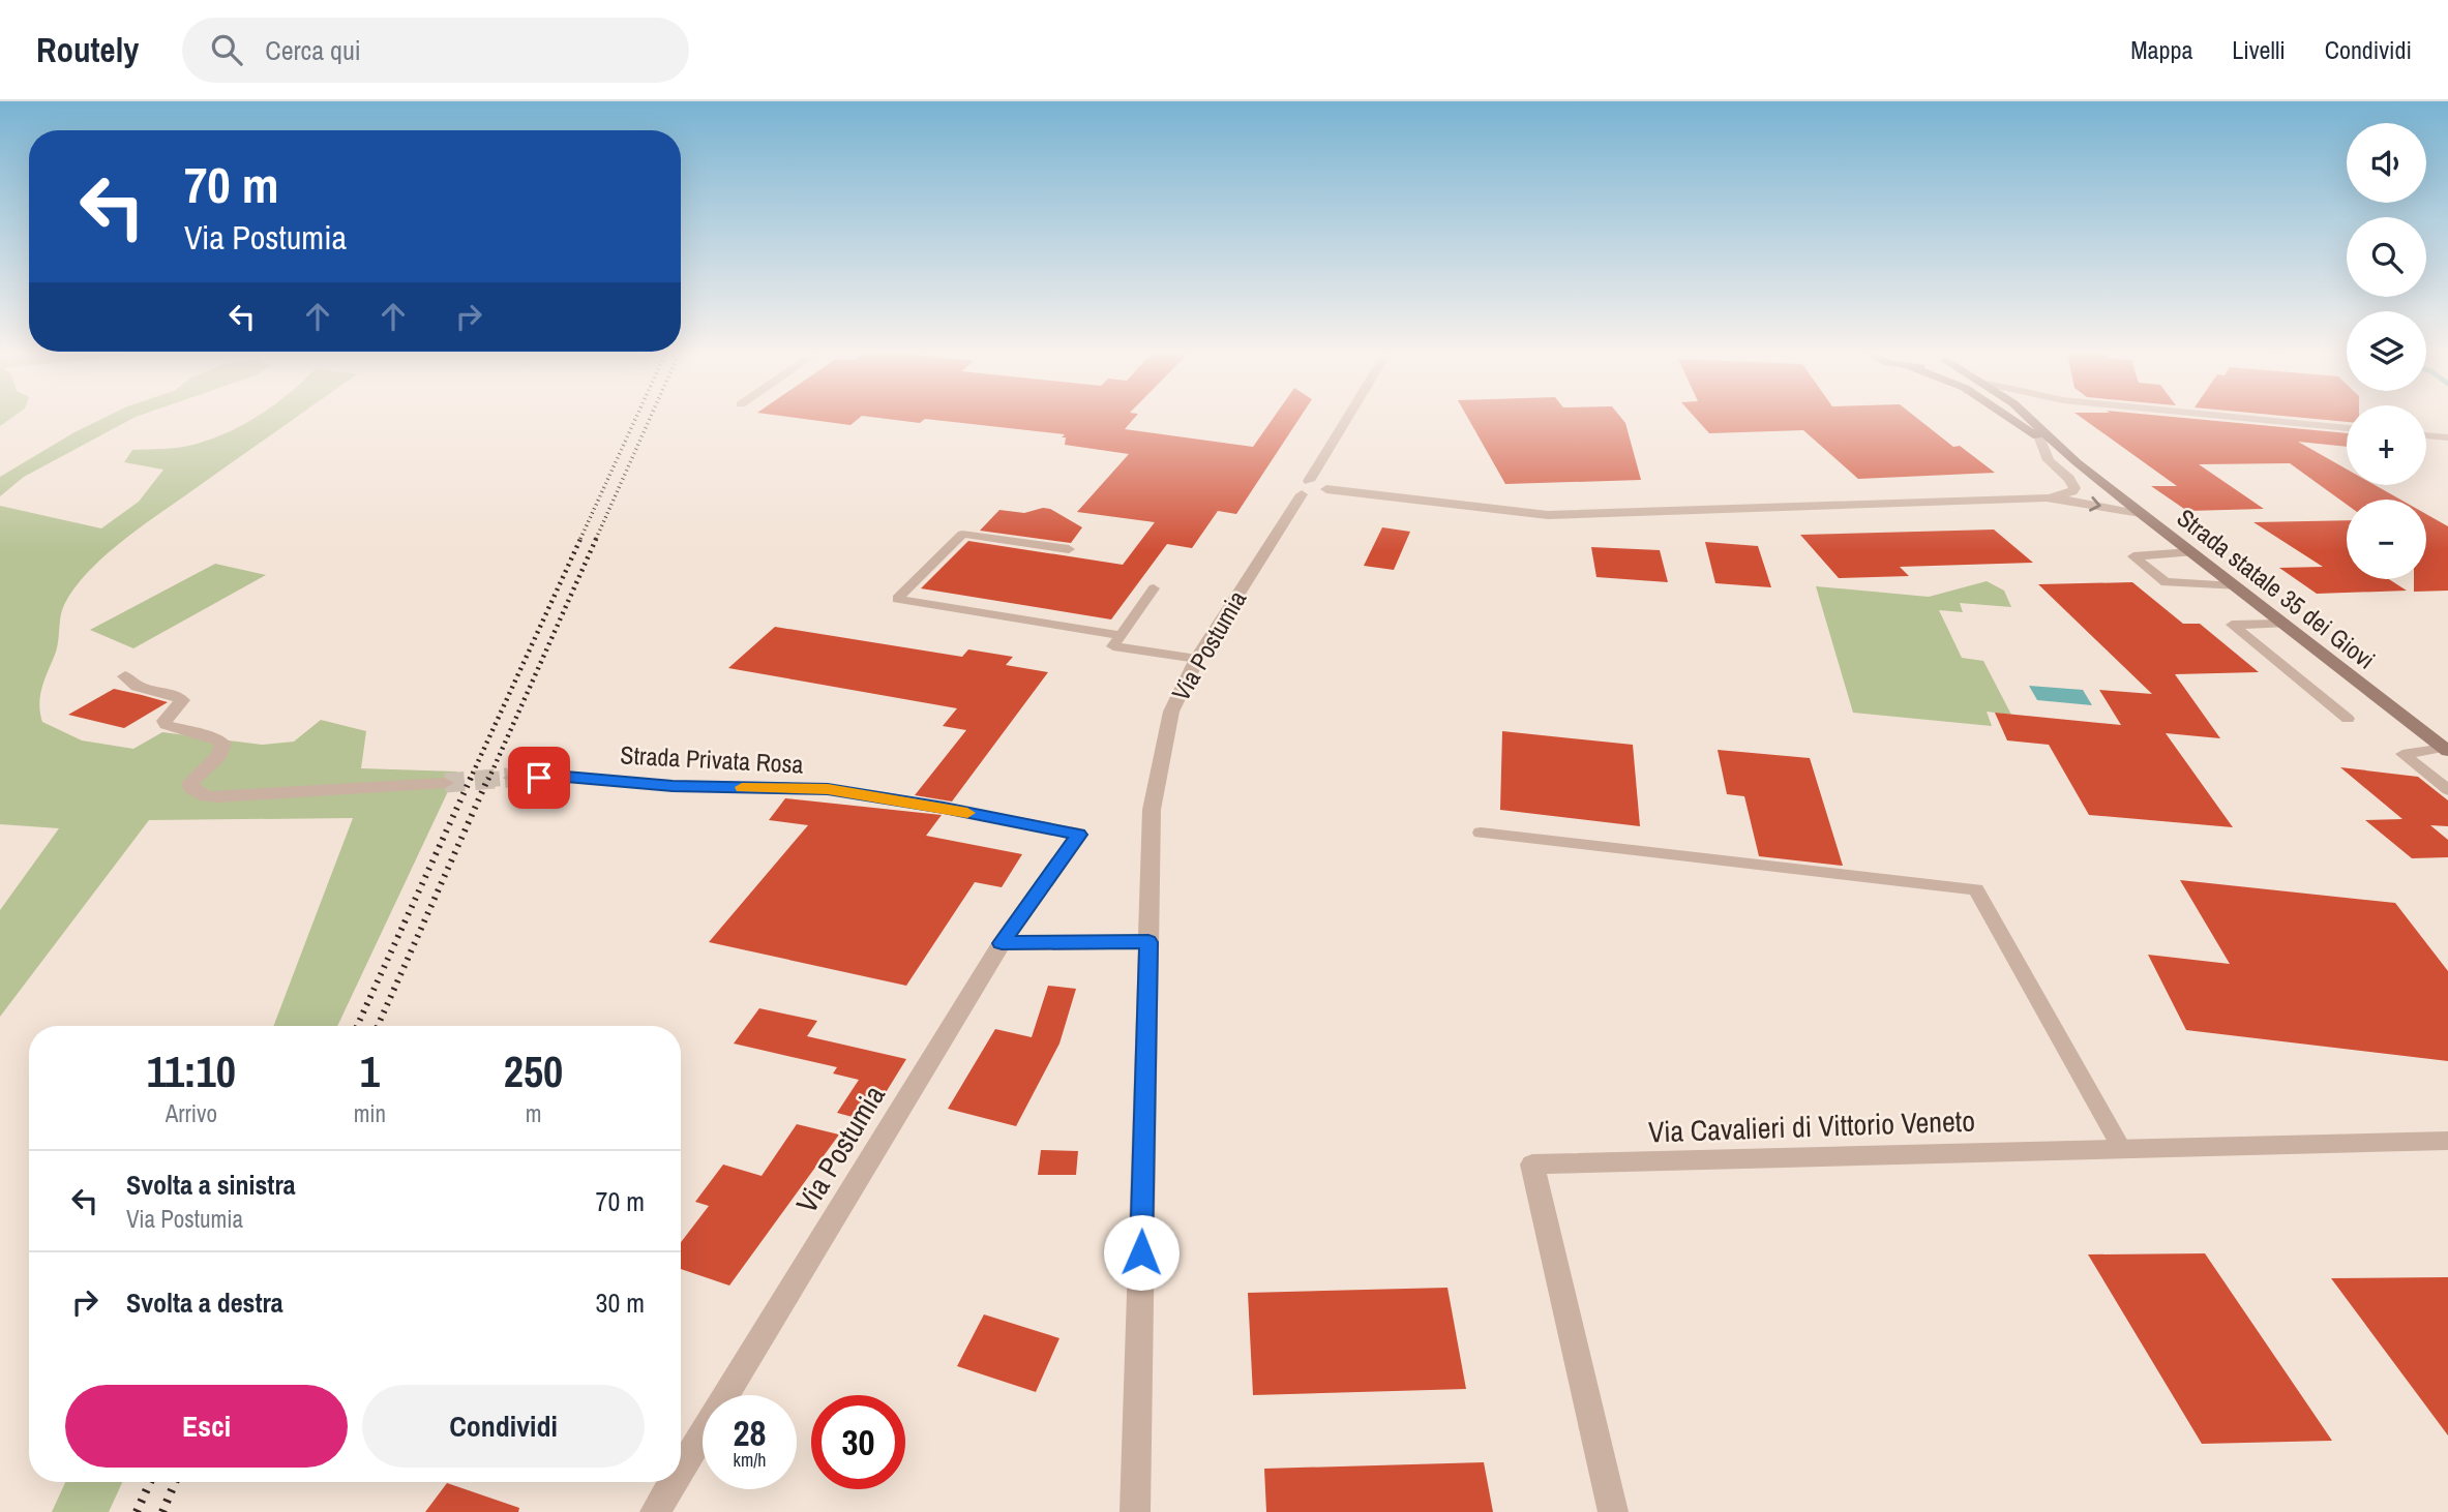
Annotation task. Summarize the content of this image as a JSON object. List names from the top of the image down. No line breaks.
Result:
{"streets":{"main road":["Strada statale 35 dei Giovi"],"street":["Via Postumia","Strada Privata Rosa","Via Cavalieri di Vittorio Veneto"]},"crossings":[["Via Postumia","Strada Privata Rosa"]],"page":{"header":"Routely","search":"Cerca qui","nav":["Mappa","Livelli","Condividi"],"map_buttons":["+","−"],"turn":["70 m","Via Postumia"],"eta":["11:10","Arrivo","1","min","250","m"],"list":[{"name":"Svolta a sinistra","note":"Via Postumia","value":"70 m"},{"name":"Svolta a destra","value":"30 m"}],"buttons":["Esci","Condividi"],"speed":"28 km/h","limit":"30"}}
